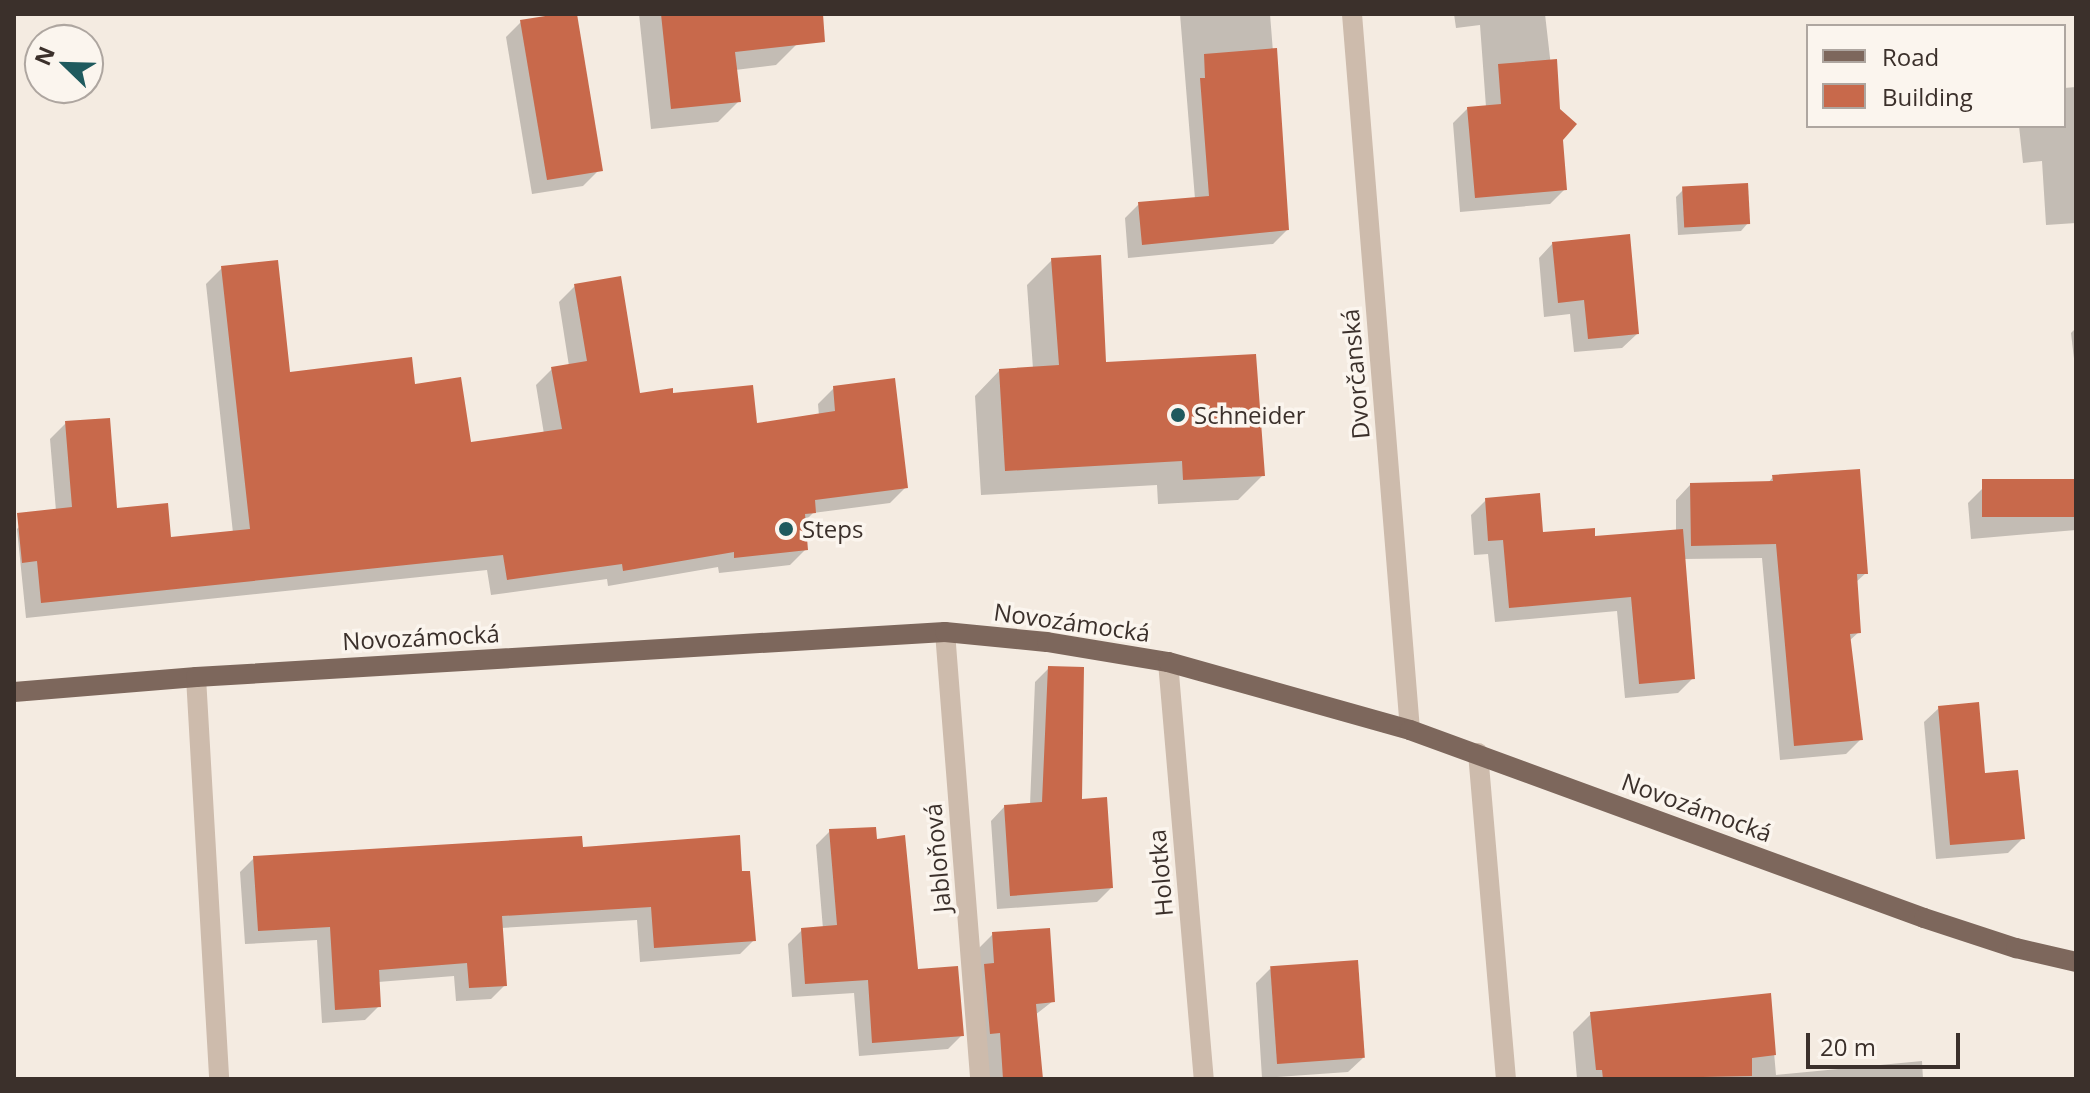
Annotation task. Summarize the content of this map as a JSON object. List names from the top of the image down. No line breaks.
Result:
{"streets":{"main road":["Novozámocká"],"street":["Dvorčanská","Jabloňová","Holotka"]},"crossings":[["Dvorčanská","Novozámocká"],["Novozámocká","Jabloňová"],["Novozámocká","Holotka"]],"places":["Schneider","Steps"],"legend":["Road","Building"],"scale_bar":"20 m","north":"top left"}
